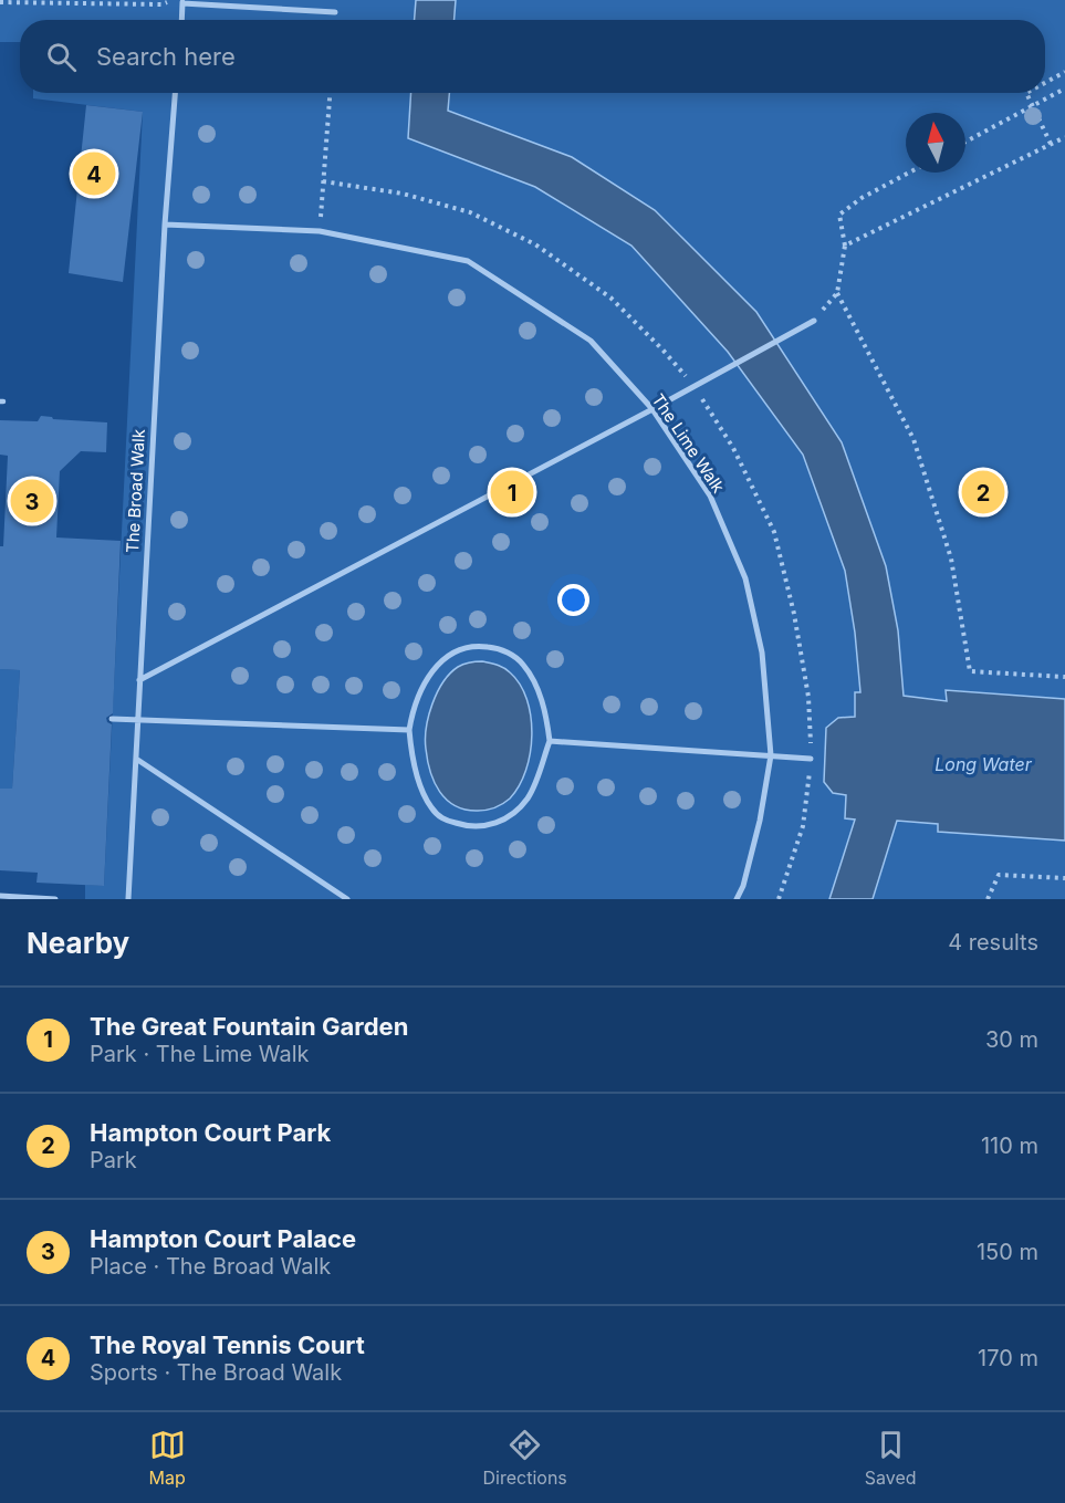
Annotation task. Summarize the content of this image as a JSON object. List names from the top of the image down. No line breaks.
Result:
{"streets":{"street":["The Lime Walk","The Broad Walk"]},"crossings":[["The Lime Walk","The Broad Walk"]],"water":["Long Water"],"north":"top","page":{"search":"Search here","pins":["4","1","2","3"],"heading":["Nearby","4 results"],"list":[{"mark":"1","name":"The Great Fountain Garden","note":"Park · The Lime Walk","value":"30 m"},{"mark":"2","name":"Hampton Court Park","note":"Park","value":"110 m"},{"mark":"3","name":"Hampton Court Palace","note":"Place · The Broad Walk","value":"150 m"},{"mark":"4","name":"The Royal Tennis Court","note":"Sports · The Broad Walk","value":"170 m"}],"nav":["Map","Directions","Saved"]}}
